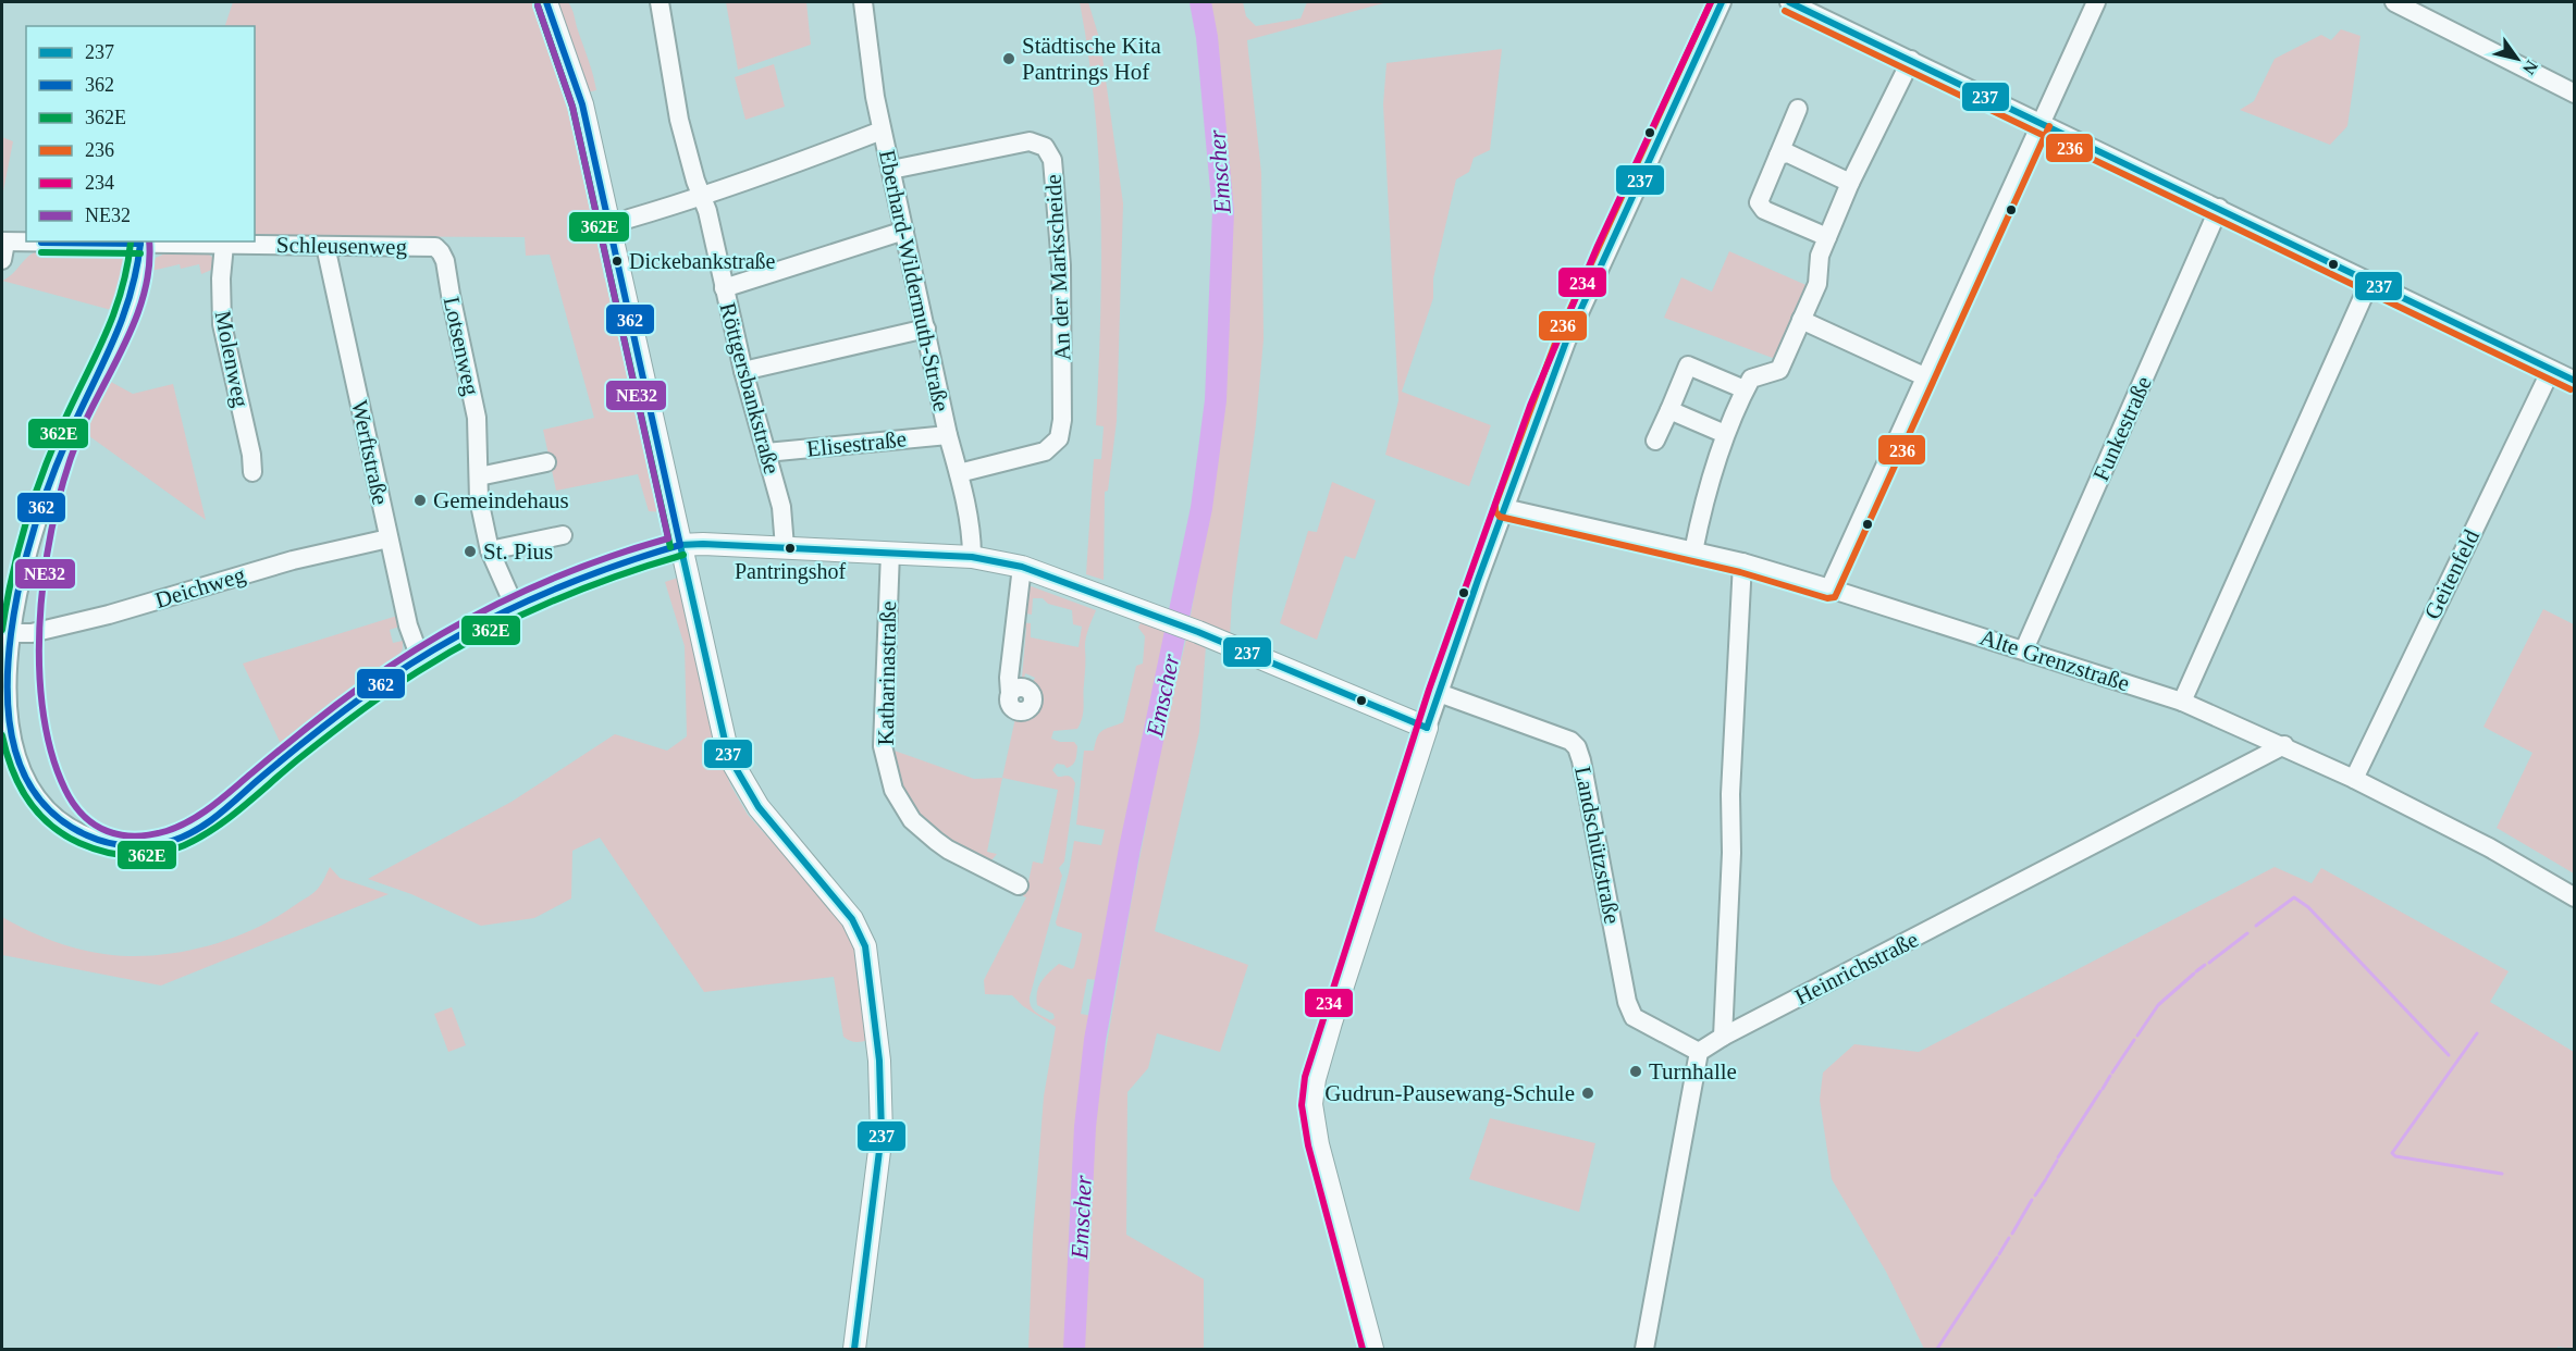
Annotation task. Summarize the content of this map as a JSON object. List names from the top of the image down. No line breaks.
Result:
{"streets":{"street":["Schleusenweg","An der Markscheide","Eberhard-Wildermuth-Straße","Lotsenweg","Molenweg","Röttgersbankstraße","Funkestraße","Elisestraße","Werftstraße","Geitenfeld","Deichweg","Alte Grenzstraße","Katharinastraße","Landschützstraße","Heinrichstraße"]},"crossings":[["Schleusenweg","Lotsenweg"],["Schleusenweg","Molenweg"],["Schleusenweg","Werftstraße"],["An der Markscheide","Eberhard-Wildermuth-Straße"],["Eberhard-Wildermuth-Straße","Elisestraße"],["Röttgersbankstraße","Elisestraße"],["Funkestraße","Alte Grenzstraße"],["Werftstraße","Deichweg"],["Geitenfeld","Alte Grenzstraße"],["Alte Grenzstraße","Heinrichstraße"],["Landschützstraße","Heinrichstraße"]],"water":["Emscher"],"places":["Städtische Kita Pantrings Hof","Dickebankstraße","Gemeindehaus","Pantringshof","St. Pius","Turnhalle","Gudrun-Pausewang-Schule"],"lines":["transit line 237","transit line 362","transit line 236","transit line 234","transit line 362E","transit line NE32"],"legend":["237","362","362E","236","234","NE32"],"north":"bottom right"}
